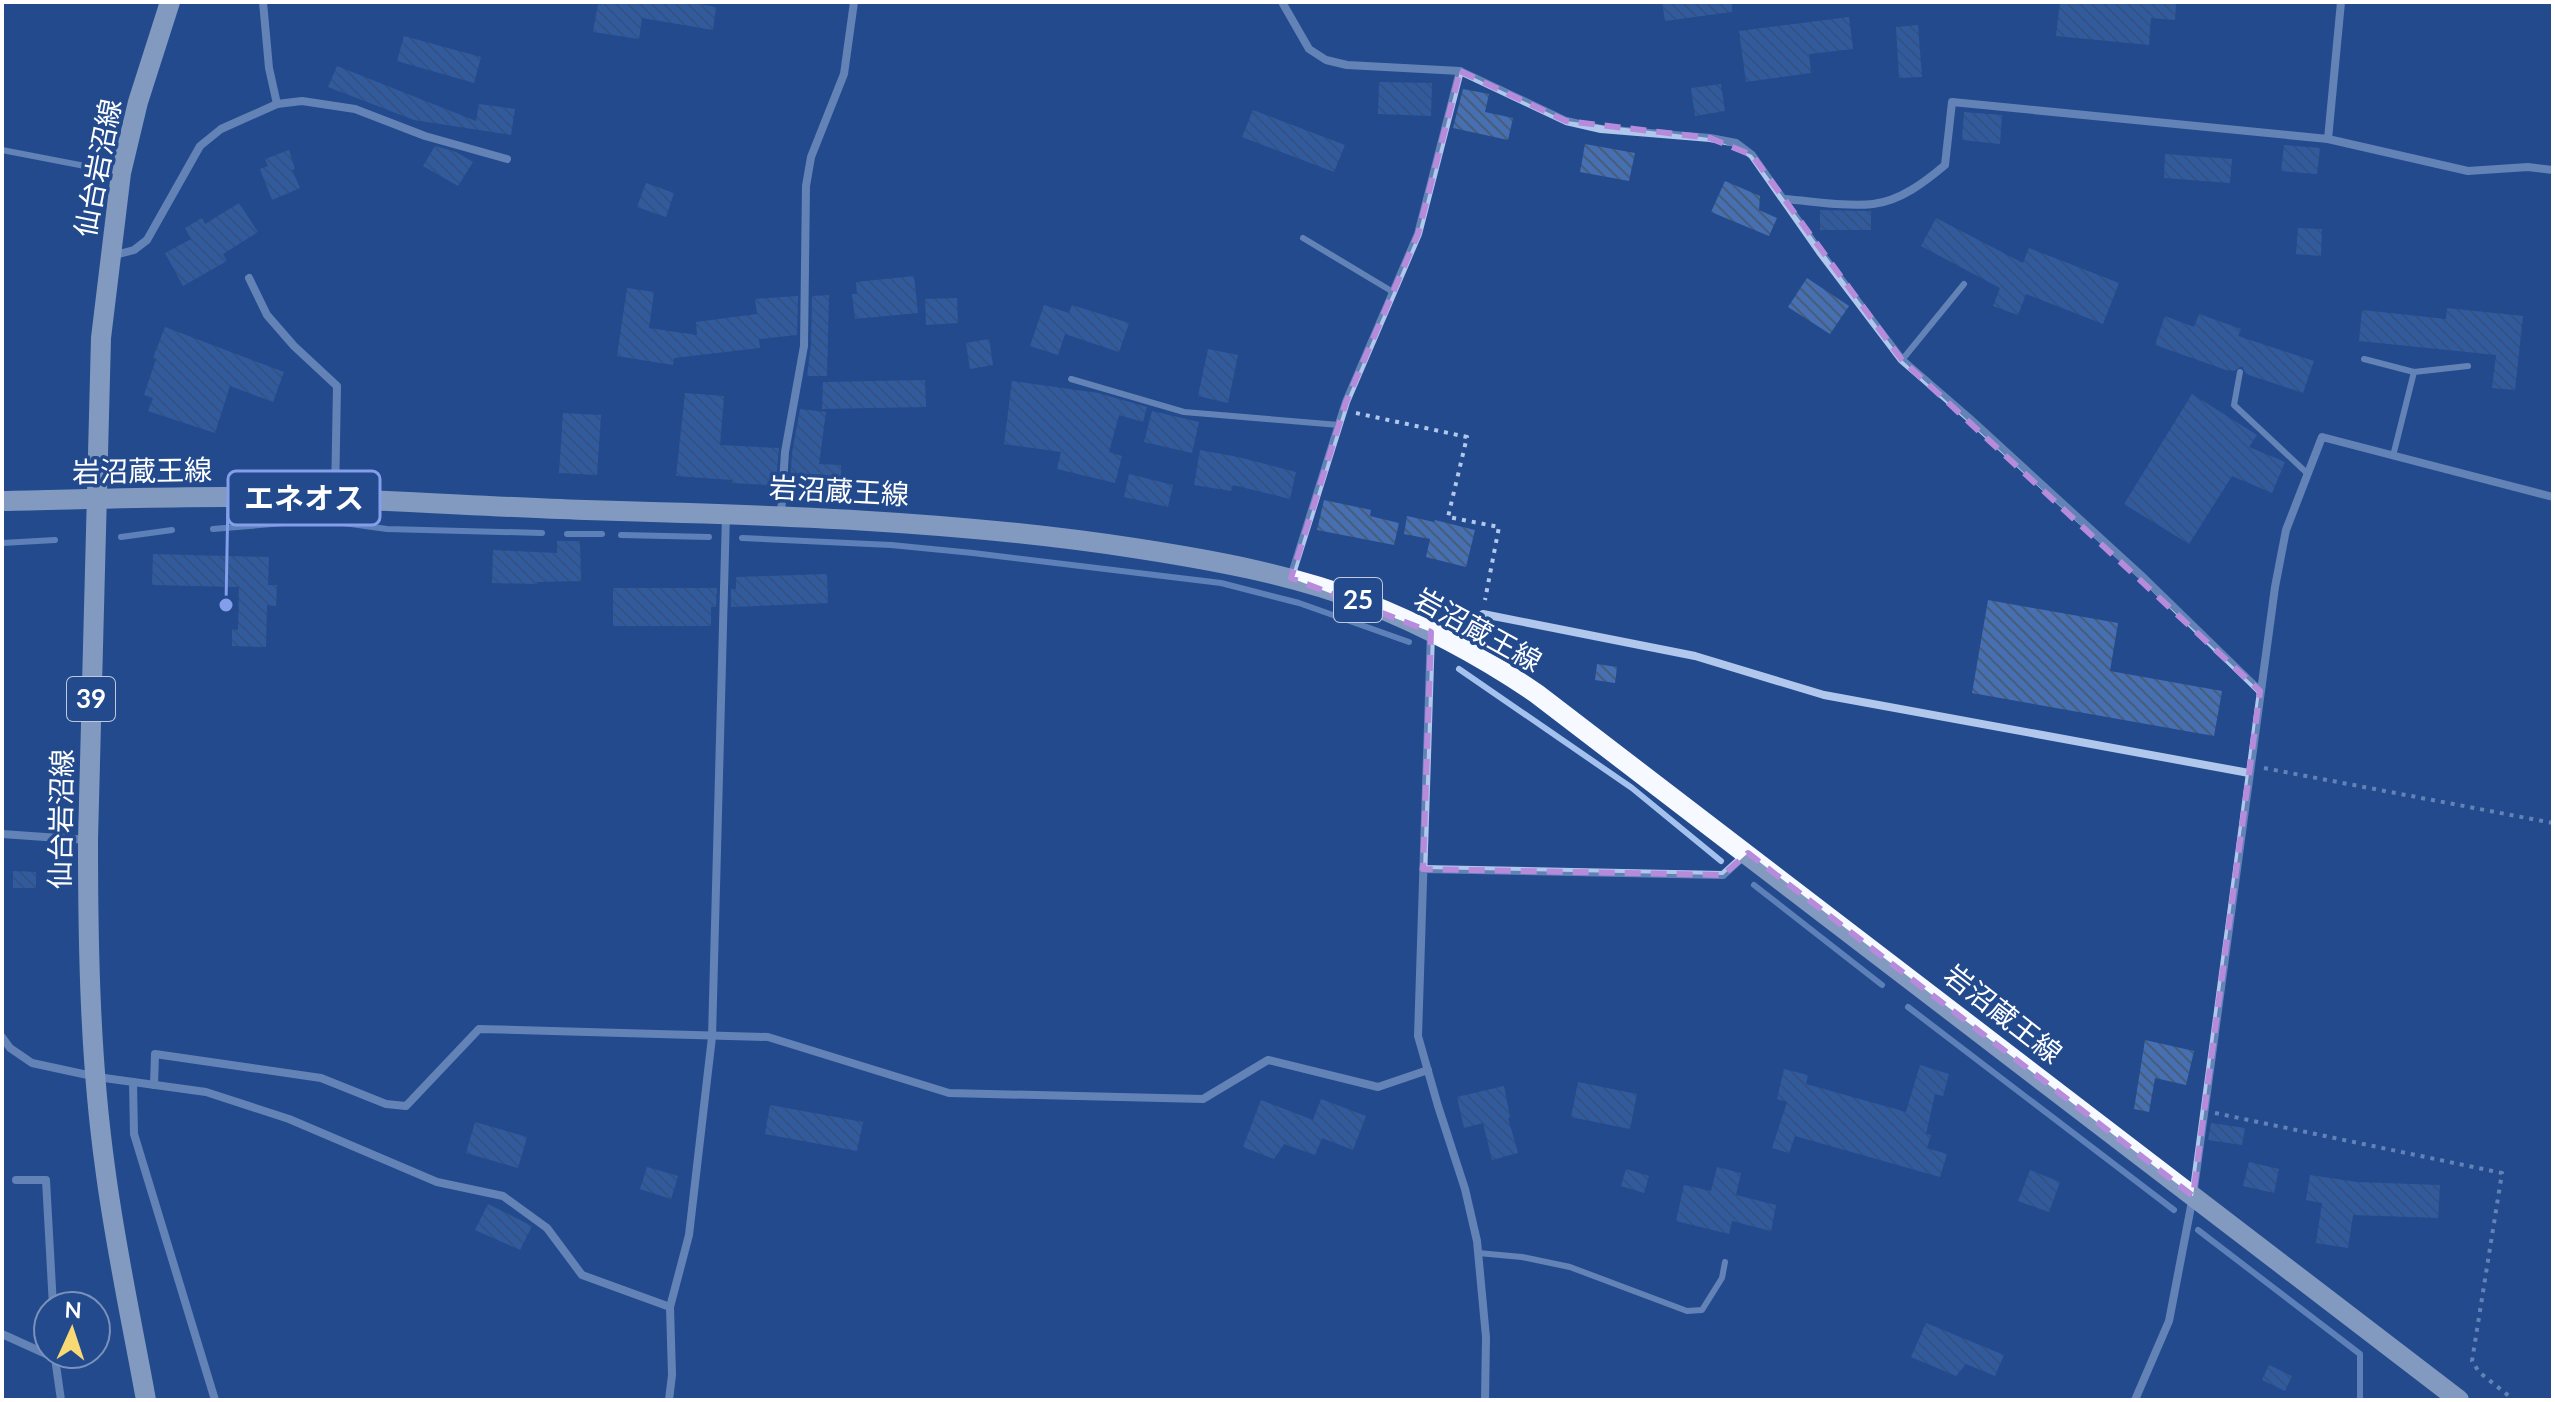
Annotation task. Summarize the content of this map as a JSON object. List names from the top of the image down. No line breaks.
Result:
{"streets":{"main road":["仙台岩沼線","岩沼蔵王線","25","39"]},"crossings":[["仙台岩沼線","岩沼蔵王線"]],"places":["エネオス"],"north":"top"}
